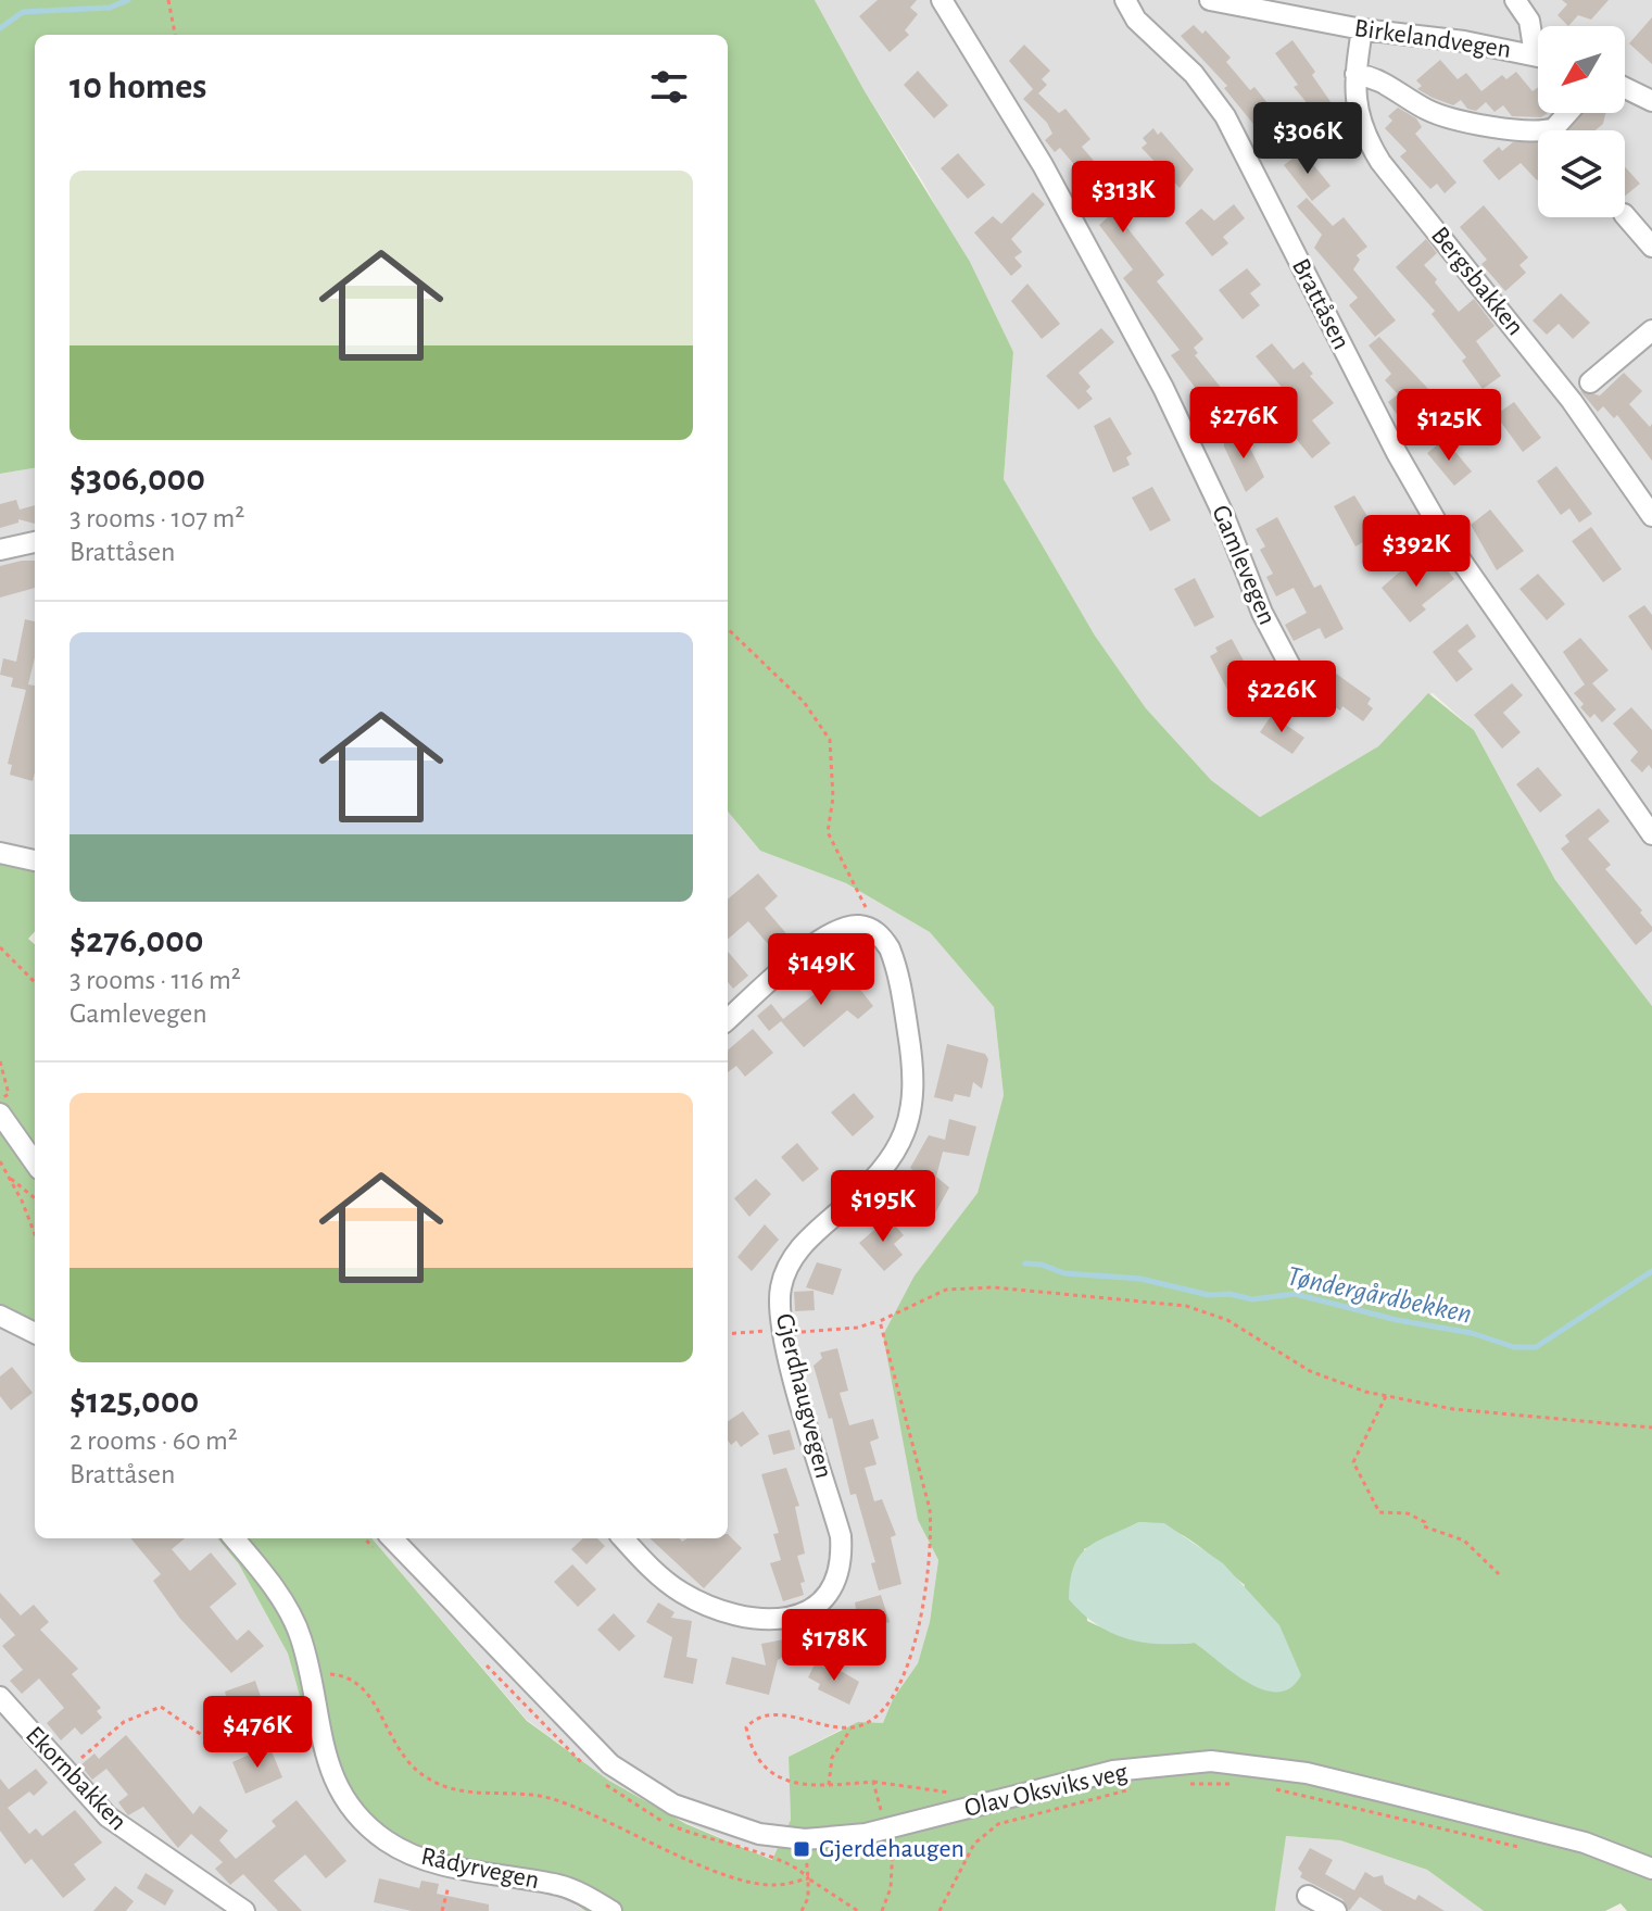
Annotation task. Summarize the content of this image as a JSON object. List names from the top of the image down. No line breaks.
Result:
{"streets":{"street":["Birkelandvegen","Bergsbakken","Brattåsen","Gamlevegen","Gjerdhaugvegen","Ekornbakken","Olav Oksviks veg","Rådyrvegen"]},"crossings":[["Birkelandvegen","Bergsbakken"]],"water":["Tøndergårdbekken"],"places":{"transit":["Gjerdehaugen"]},"north":"bottom left","page":{"heading":"10 homes","price":["$306K","$313K","$276K","$125K","$392K","$226K","$149K","$195K","$178K","$476K"],"list":[{"name":"$306,000","note":"3 rooms · 107 m² · Brattåsen"},{"name":"$276,000","note":"3 rooms · 116 m² · Gamlevegen"},{"name":"$125,000","note":"2 rooms · 60 m² · Brattåsen"}]}}
